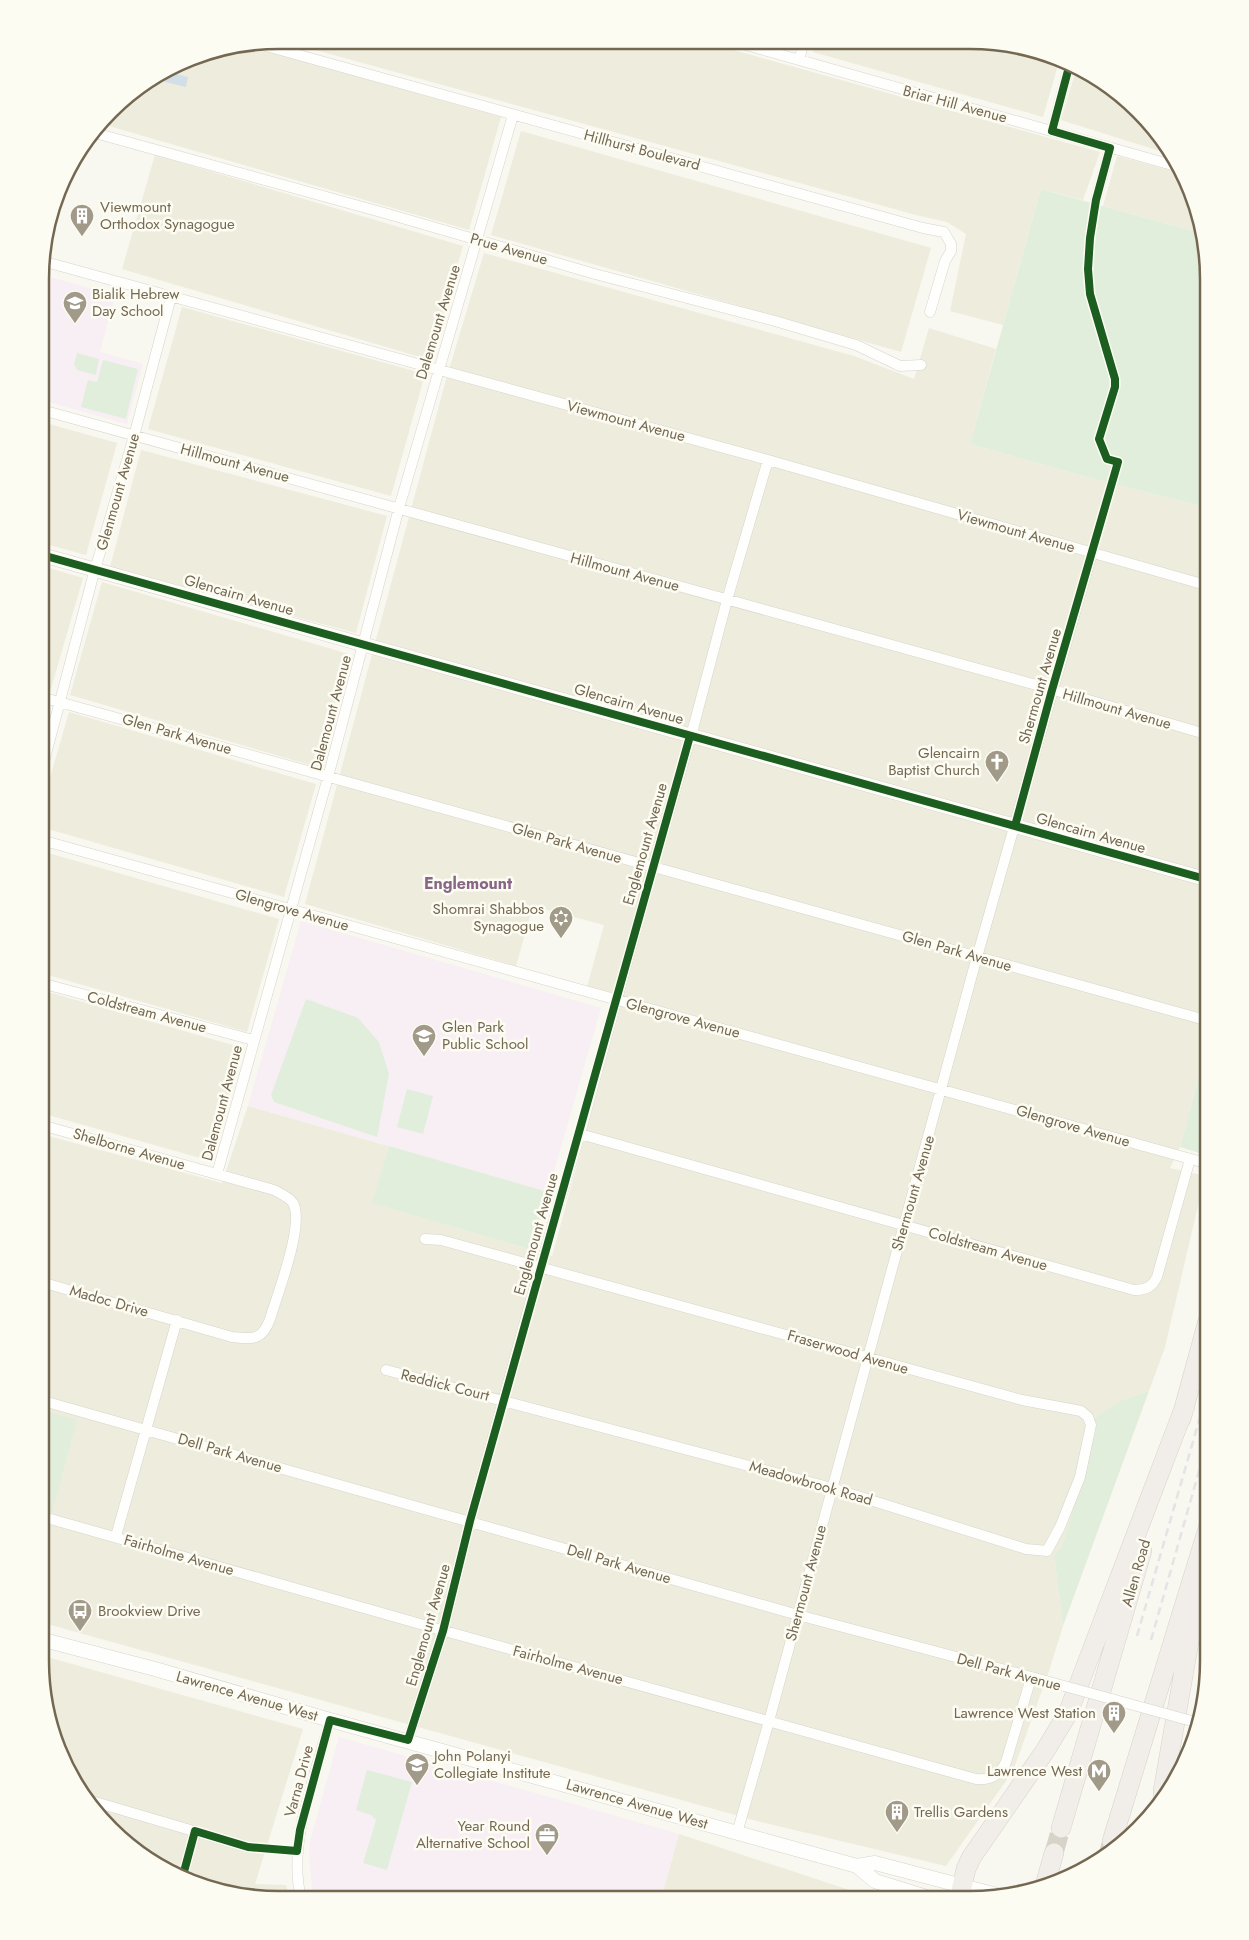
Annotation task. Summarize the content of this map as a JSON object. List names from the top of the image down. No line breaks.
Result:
{"streets":{"highway":["Allen Road"],"street":["Briar Hill Avenue","Hillhurst Boulevard","Prue Avenue","Dalemount Avenue","Viewmount Avenue","Hillmount Avenue","Glenmount Avenue","Glencairn Avenue","Shermount Avenue","Glen Park Avenue","Englemount Avenue","Glengrove Avenue","Coldstream Avenue","Shelborne Avenue","Madoc Drive","Fraserwood Avenue","Reddick Court","Dell Park Avenue","Meadowbrook Road","Fairholme Avenue","Lawrence Avenue West","Varna Drive"]},"crossings":[["Hillhurst Boulevard","Dalemount Avenue"],["Prue Avenue","Dalemount Avenue"],["Dalemount Avenue","Viewmount Avenue"],["Dalemount Avenue","Hillmount Avenue"],["Dalemount Avenue","Glencairn Avenue"],["Dalemount Avenue","Glen Park Avenue"],["Dalemount Avenue","Glengrove Avenue"],["Dalemount Avenue","Coldstream Avenue"],["Dalemount Avenue","Shelborne Avenue"],["Dalemount Avenue","Madoc Drive"],["Viewmount Avenue","Glenmount Avenue"],["Viewmount Avenue","Shermount Avenue"],["Viewmount Avenue","Englemount Avenue"],["Hillmount Avenue","Glenmount Avenue"],["Hillmount Avenue","Shermount Avenue"],["Hillmount Avenue","Englemount Avenue"],["Glenmount Avenue","Glencairn Avenue"],["Glenmount Avenue","Glen Park Avenue"],["Glencairn Avenue","Shermount Avenue"],["Glencairn Avenue","Englemount Avenue"],["Shermount Avenue","Glen Park Avenue"],["Shermount Avenue","Glengrove Avenue"],["Shermount Avenue","Coldstream Avenue"],["Shermount Avenue","Fraserwood Avenue"],["Shermount Avenue","Dell Park Avenue"],["Shermount Avenue","Meadowbrook Road"],["Shermount Avenue","Fairholme Avenue"],["Shermount Avenue","Lawrence Avenue West"],["Glen Park Avenue","Englemount Avenue"],["Englemount Avenue","Glengrove Avenue"],["Englemount Avenue","Coldstream Avenue"],["Englemount Avenue","Fraserwood Avenue"],["Englemount Avenue","Reddick Court"],["Englemount Avenue","Dell Park Avenue"],["Englemount Avenue","Meadowbrook Road"],["Englemount Avenue","Fairholme Avenue"],["Englemount Avenue","Lawrence Avenue West"],["Glengrove Avenue","Coldstream Avenue"],["Fraserwood Avenue","Meadowbrook Road"],["Reddick Court","Meadowbrook Road"],["Dell Park Avenue","Fairholme Avenue"],["Lawrence Avenue West","Varna Drive"]],"districts":["Englemount"],"places":{"building":["Viewmount Orthodox Synagogue","Lawrence West Station","Trellis Gardens"],"school or university":["Bialik Hebrew Day School","Glen Park Public School","John Polanyi Collegiate Institute"],"church":["Glencairn Baptist Church"],"synagogue":["Shomrai Shabbos Synagogue"],"bus stop":["Brookview Drive"],"metro station":["Lawrence West"],"office":["Year Round Alternative School"]}}
